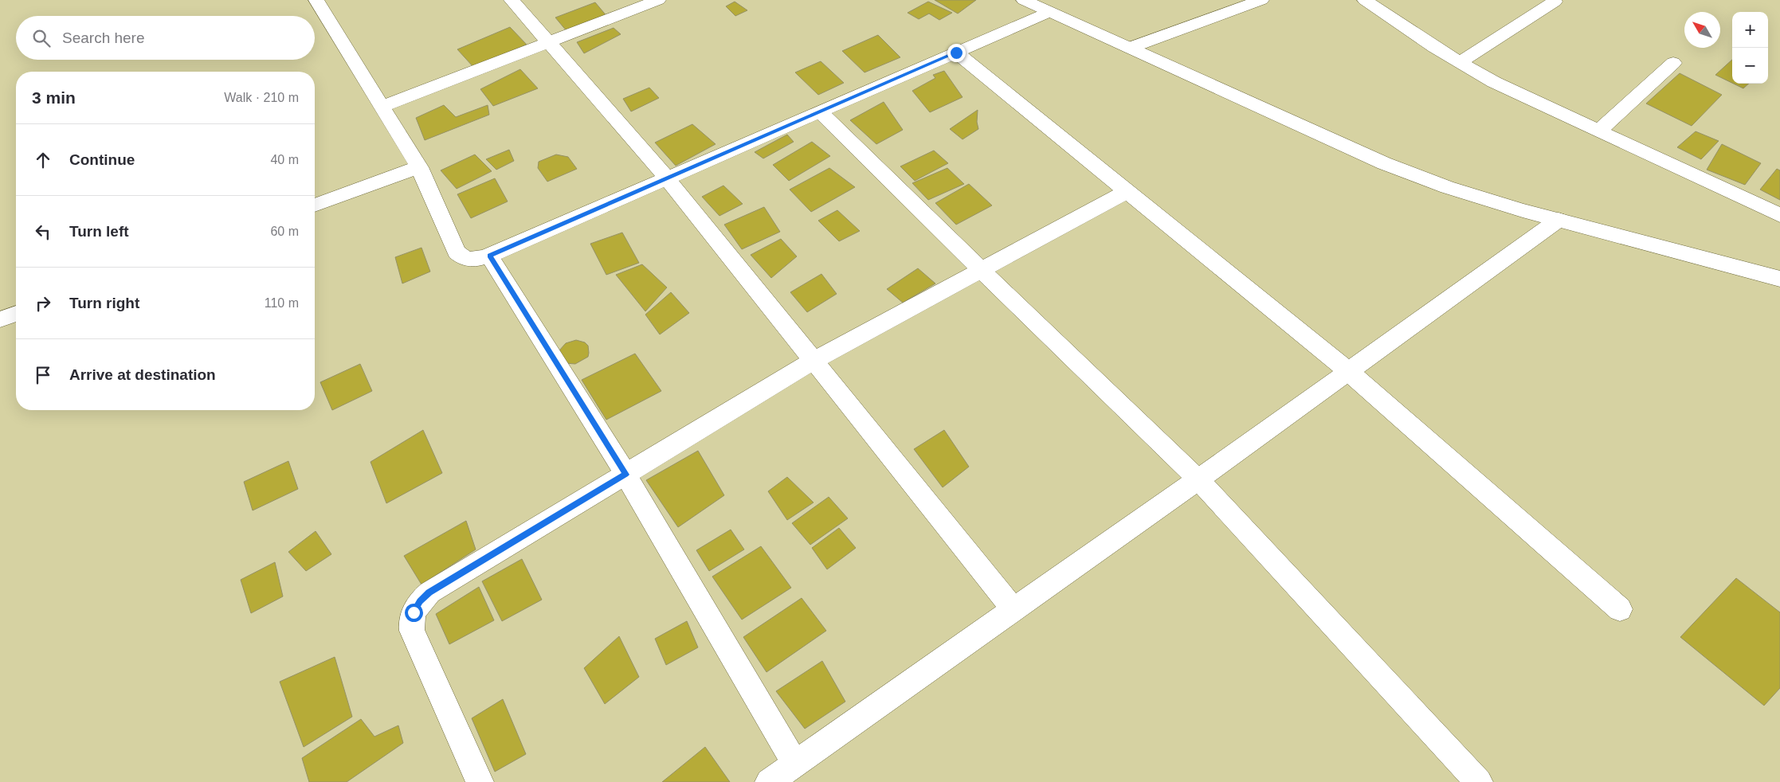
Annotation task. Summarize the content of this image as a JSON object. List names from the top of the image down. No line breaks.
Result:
{"north":"top left","page":{"map_buttons":["+","−"],"search":"Search here","heading":["3 min","Walk · 210 m"],"list":[["Continue","40 m"],["Turn left","60 m"],["Turn right","110 m"],"Arrive at destination"]}}
